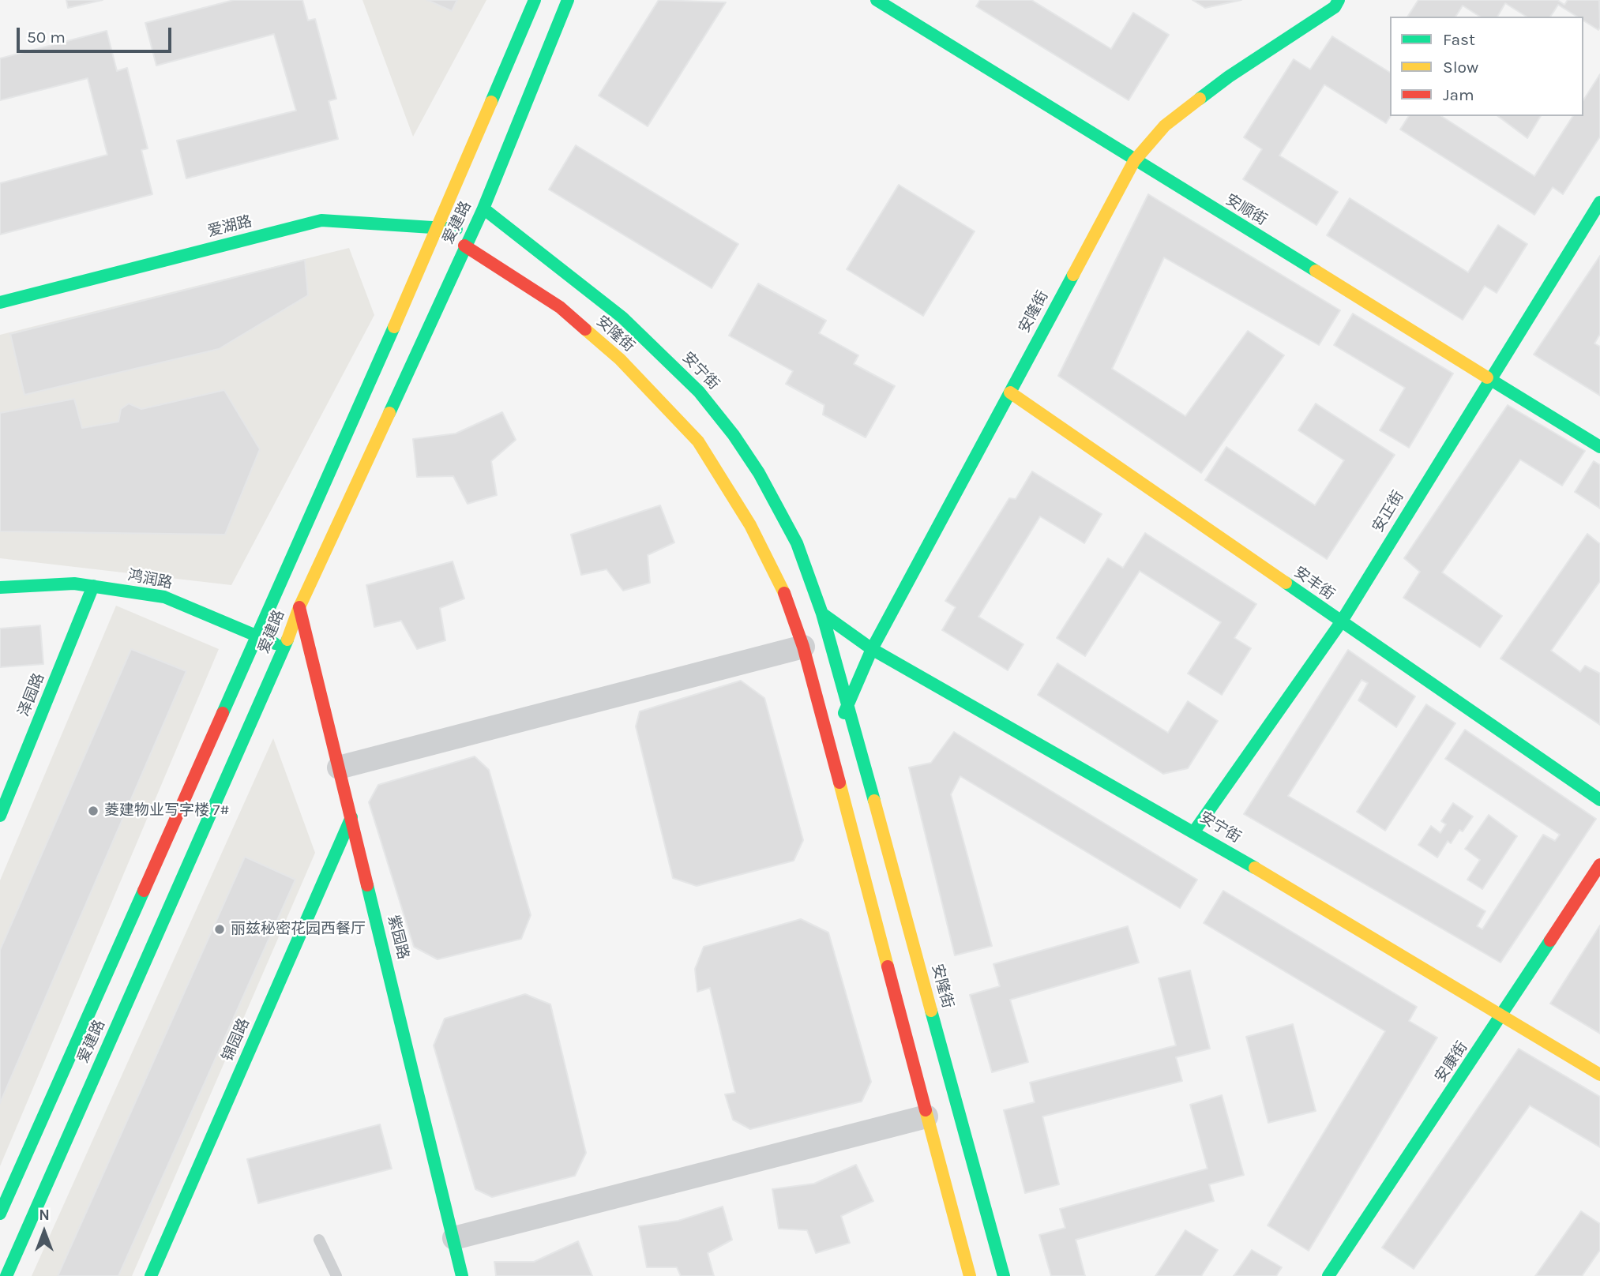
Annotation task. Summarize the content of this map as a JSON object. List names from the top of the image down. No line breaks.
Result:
{"streets":{"main road":["安顺街","爱建路","爱湖路","安隆街","安宁街","安正街","鸿润路","安丰街","泽园路","紫园路","锦园路","安康街"]},"crossings":[["安顺街","安隆街"],["安顺街","安正街"],["爱建路","爱湖路"],["爱建路","安隆街"],["爱建路","安宁街"],["爱建路","鸿润路"],["爱建路","紫园路"],["安隆街","安宁街"],["安隆街","安丰街"],["安宁街","安正街"],["安宁街","安康街"],["安正街","安丰街"],["鸿润路","泽园路"],["紫园路","锦园路"]],"places":["菱建物业写字楼 7#","丽兹秘密花园西餐厅"],"legend":["Fast","Slow","Jam"],"scale_bar":"50 m","north":"top"}
